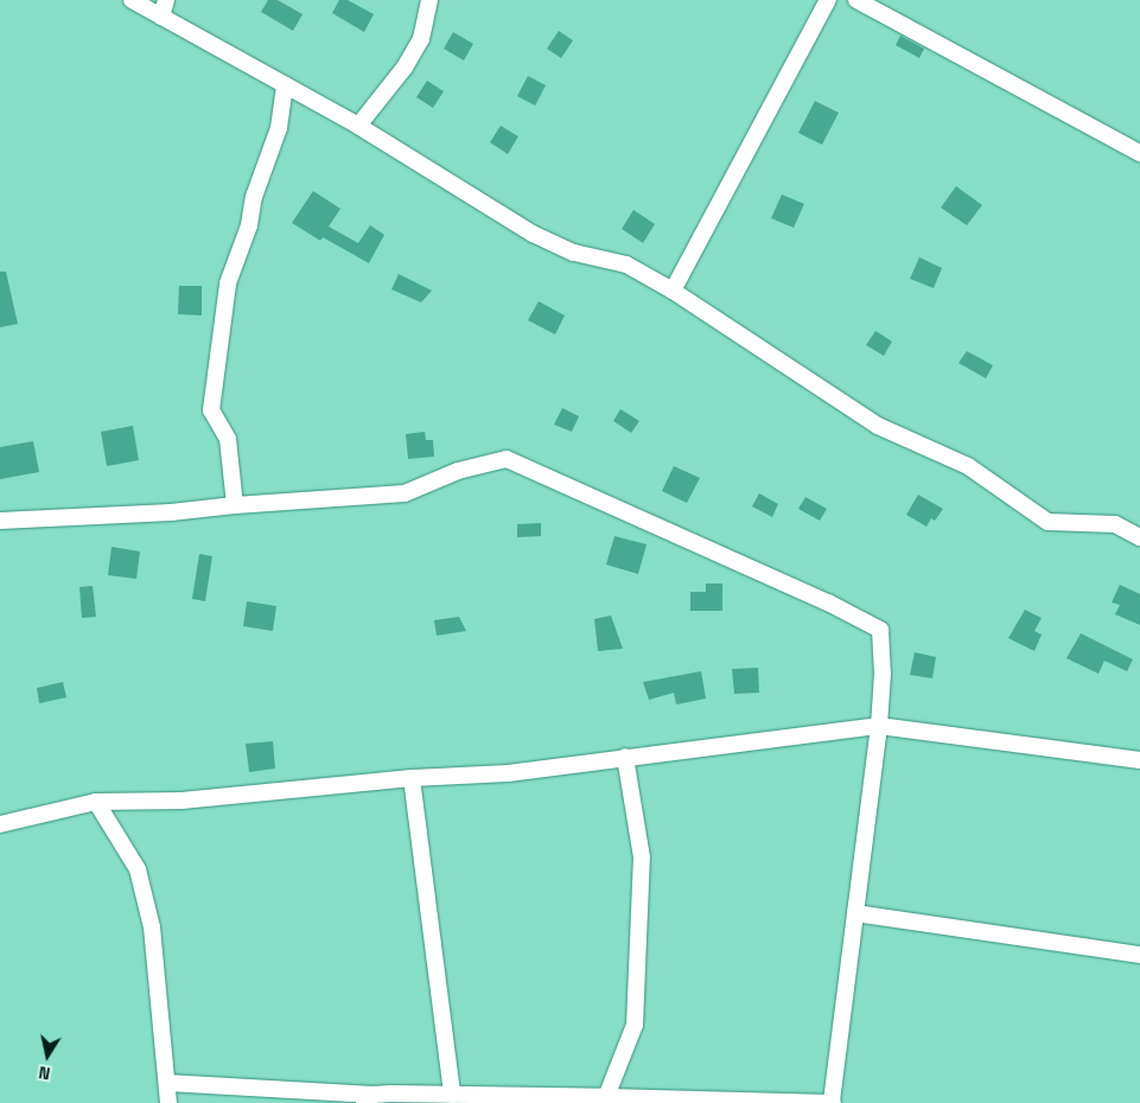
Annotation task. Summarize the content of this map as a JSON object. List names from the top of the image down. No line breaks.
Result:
{"north":"bottom"}
